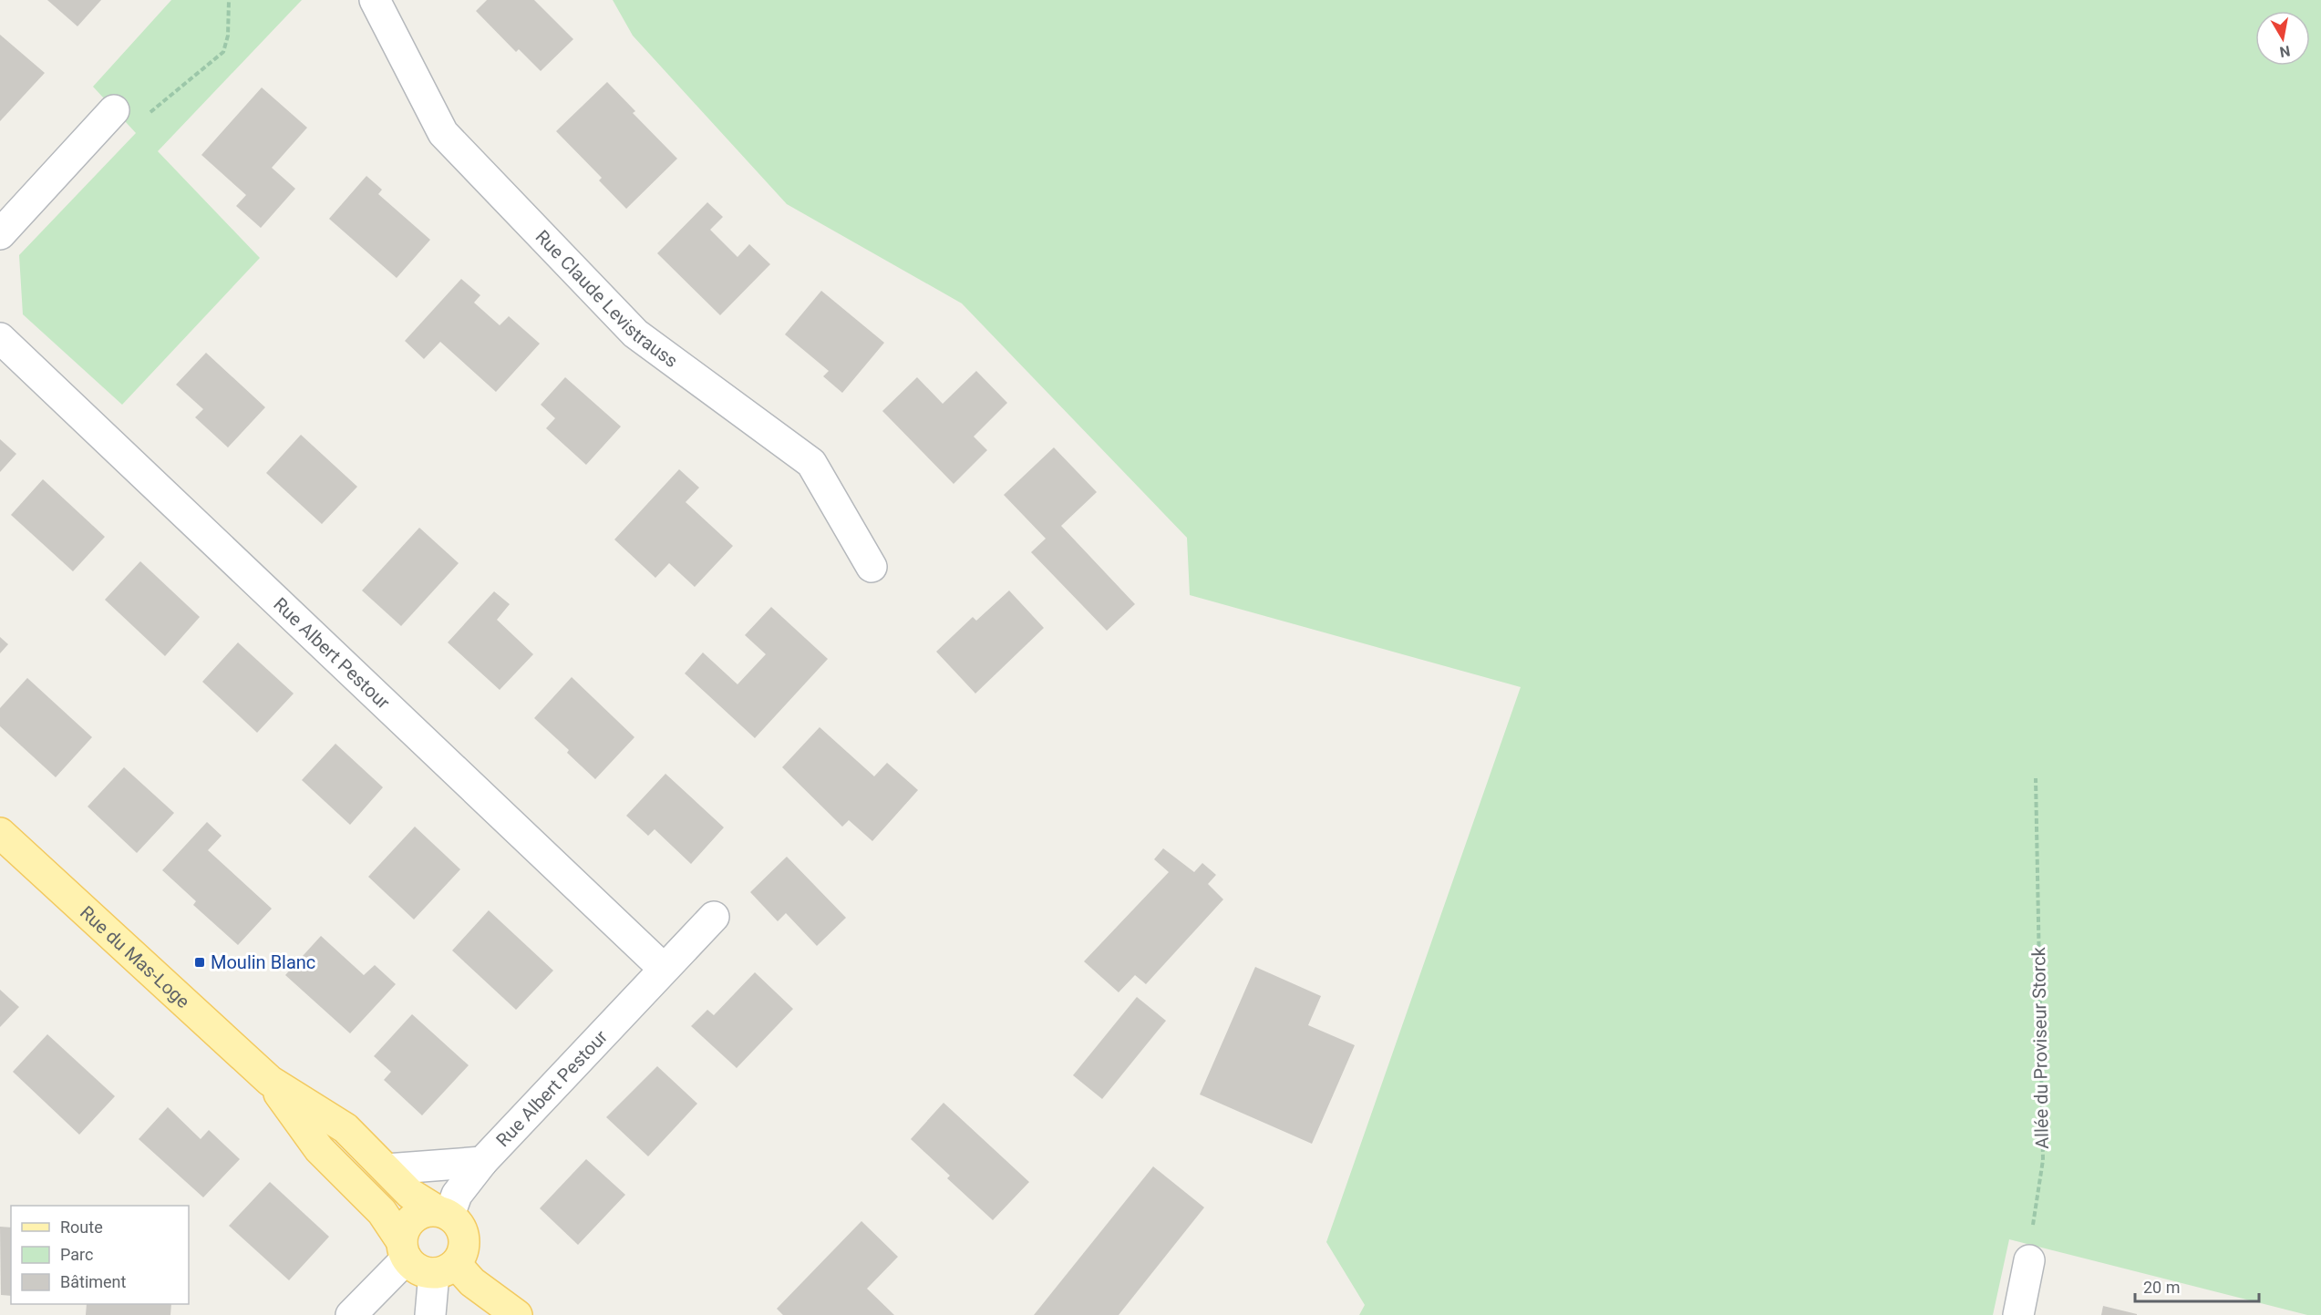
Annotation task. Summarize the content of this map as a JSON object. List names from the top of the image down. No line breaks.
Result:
{"streets":{"main road":["Rue du Mas-Loge"],"street":["Rue Claude Levistrauss","Rue Albert Pestour"],"path":["Allée du Proviseur Storck"]},"crossings":[["Rue Albert Pestour","Rue du Mas-Loge"]],"places":{"transit":["Moulin Blanc"]},"legend":["Route","Parc","Bâtiment"],"scale_bar":"20 m","north":"bottom"}
